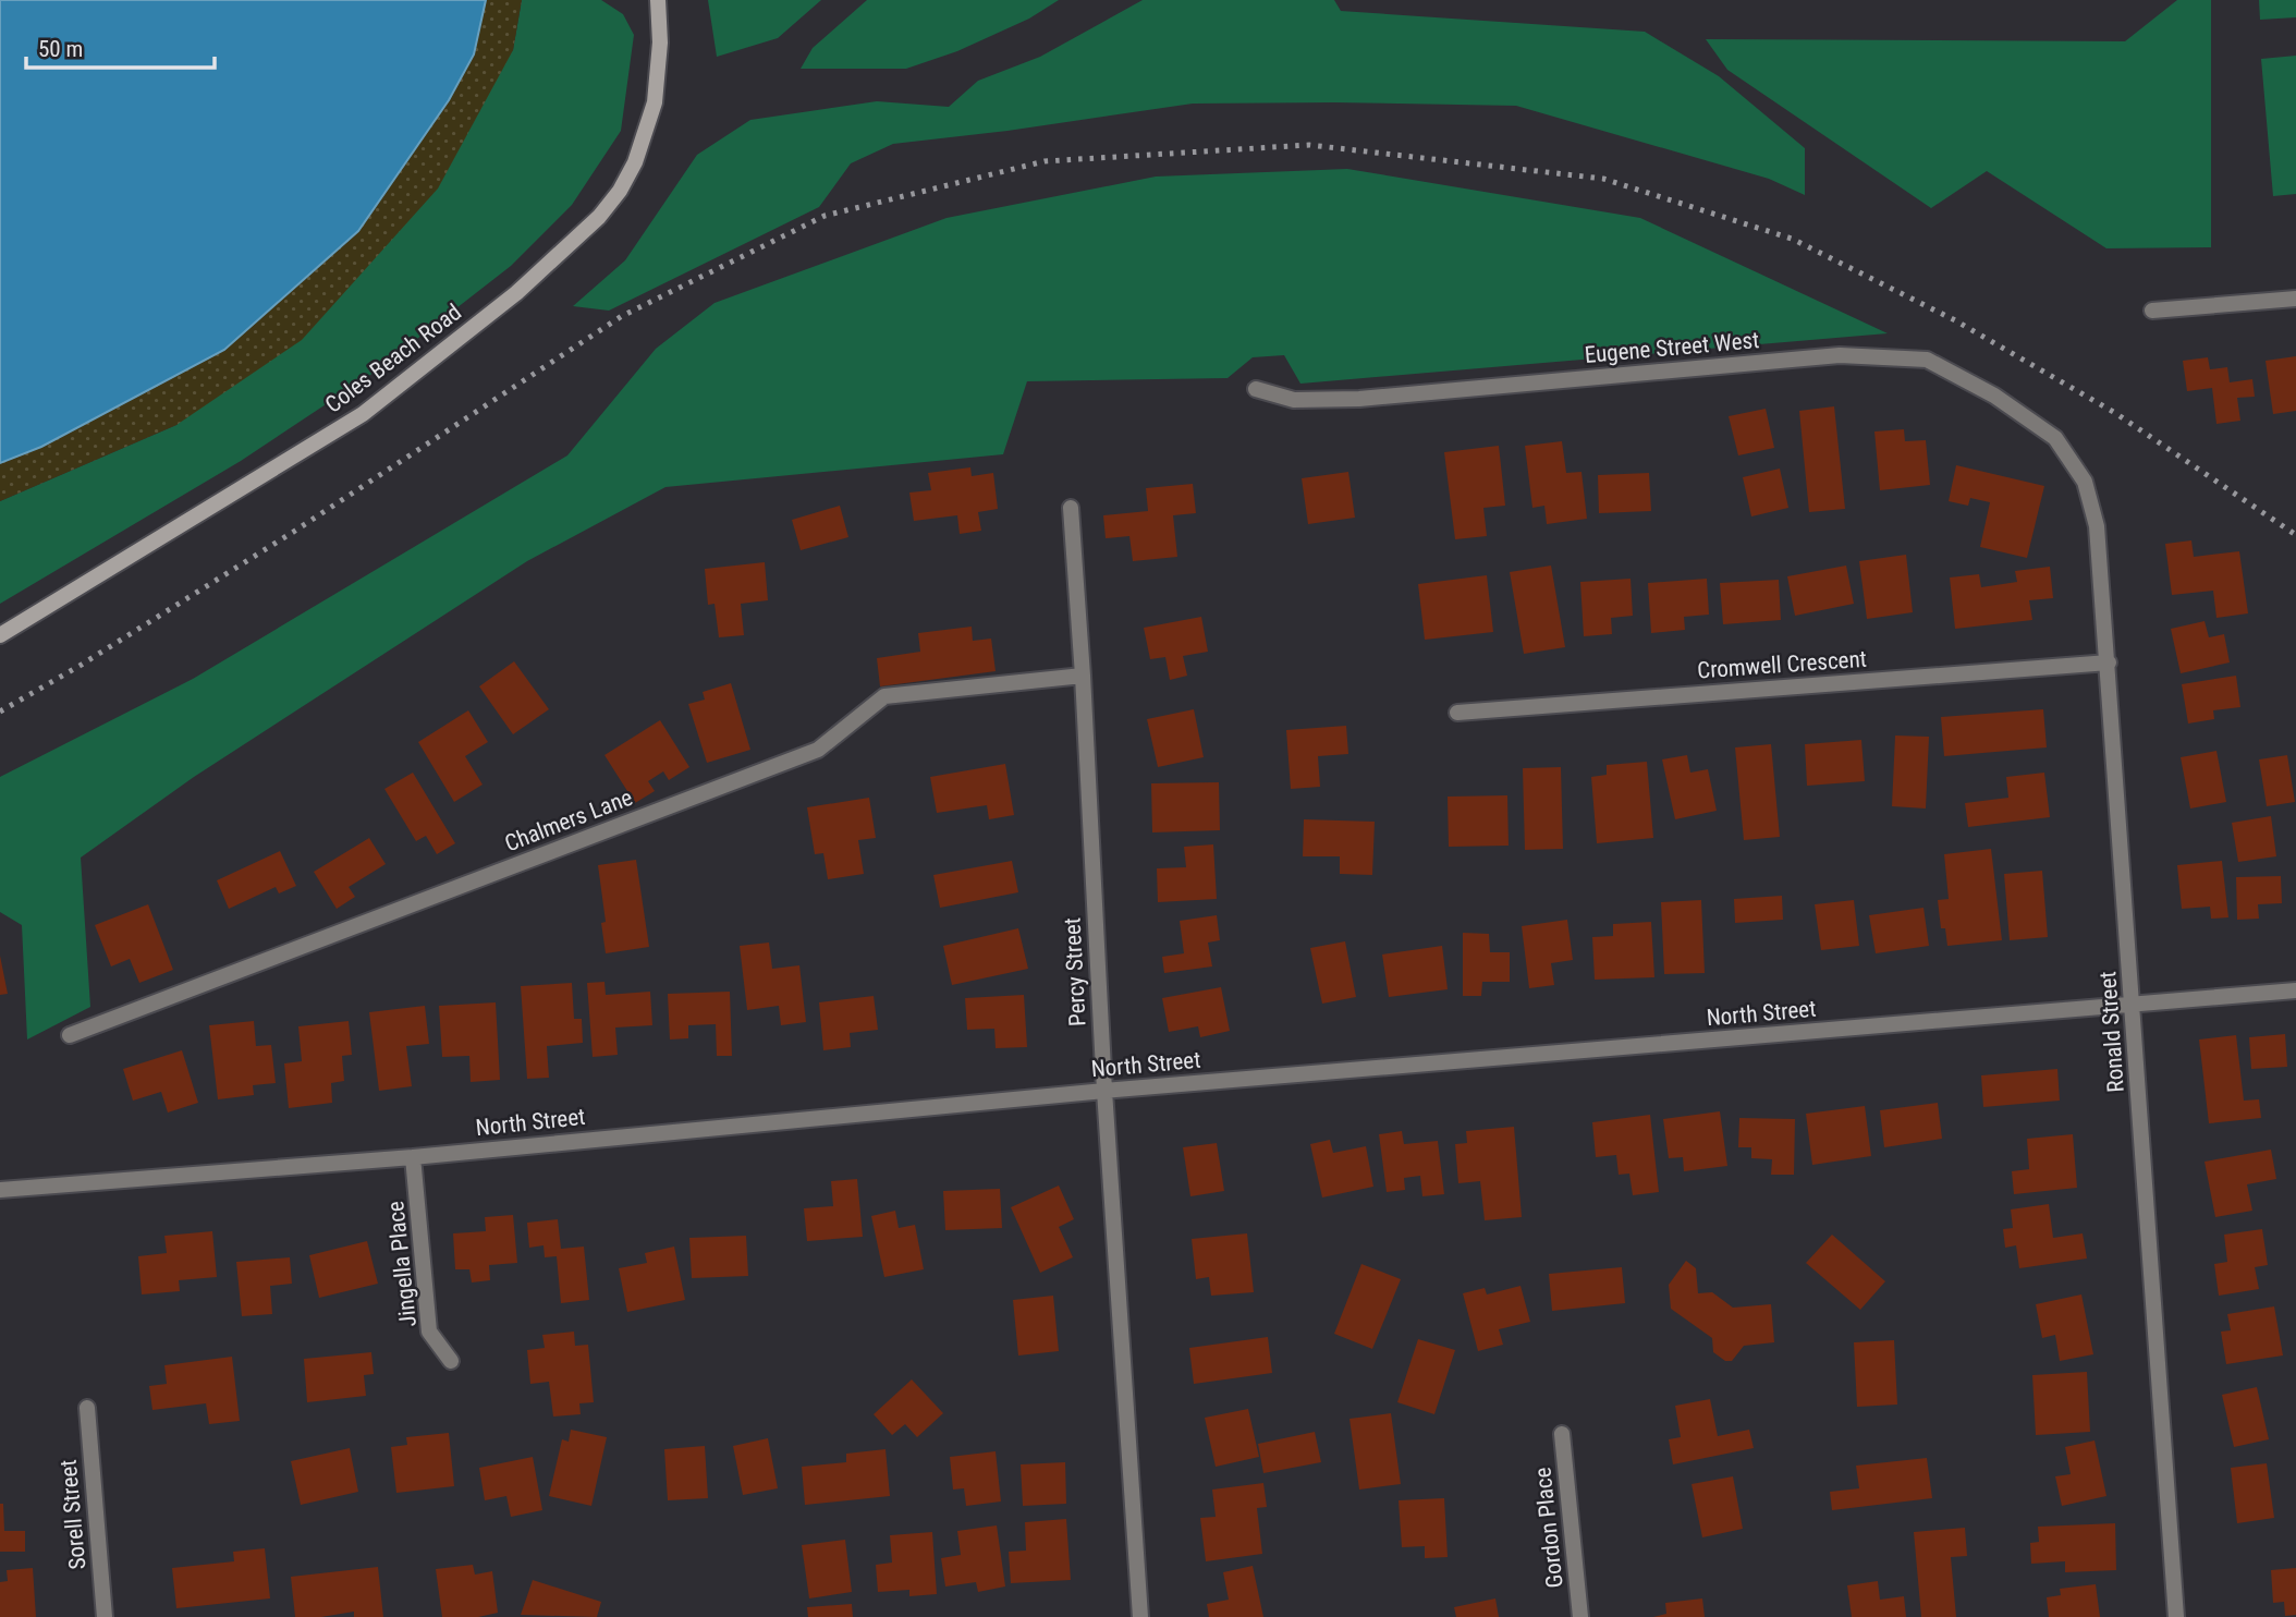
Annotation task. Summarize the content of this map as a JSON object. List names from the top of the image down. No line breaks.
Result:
{"streets":{"street":["Eugene Street West","Coles Beach Road","Cromwell Crescent","Chalmers Lane","Percy Street","North Street","Ronald Street","Jingella Place","Sorell Street","Gordon Place"]},"crossings":[["Eugene Street West","Ronald Street"],["Cromwell Crescent","Ronald Street"],["Chalmers Lane","Percy Street"],["Percy Street","North Street"],["North Street","Ronald Street"],["North Street","Jingella Place"]],"scale_bar":"50 m"}
